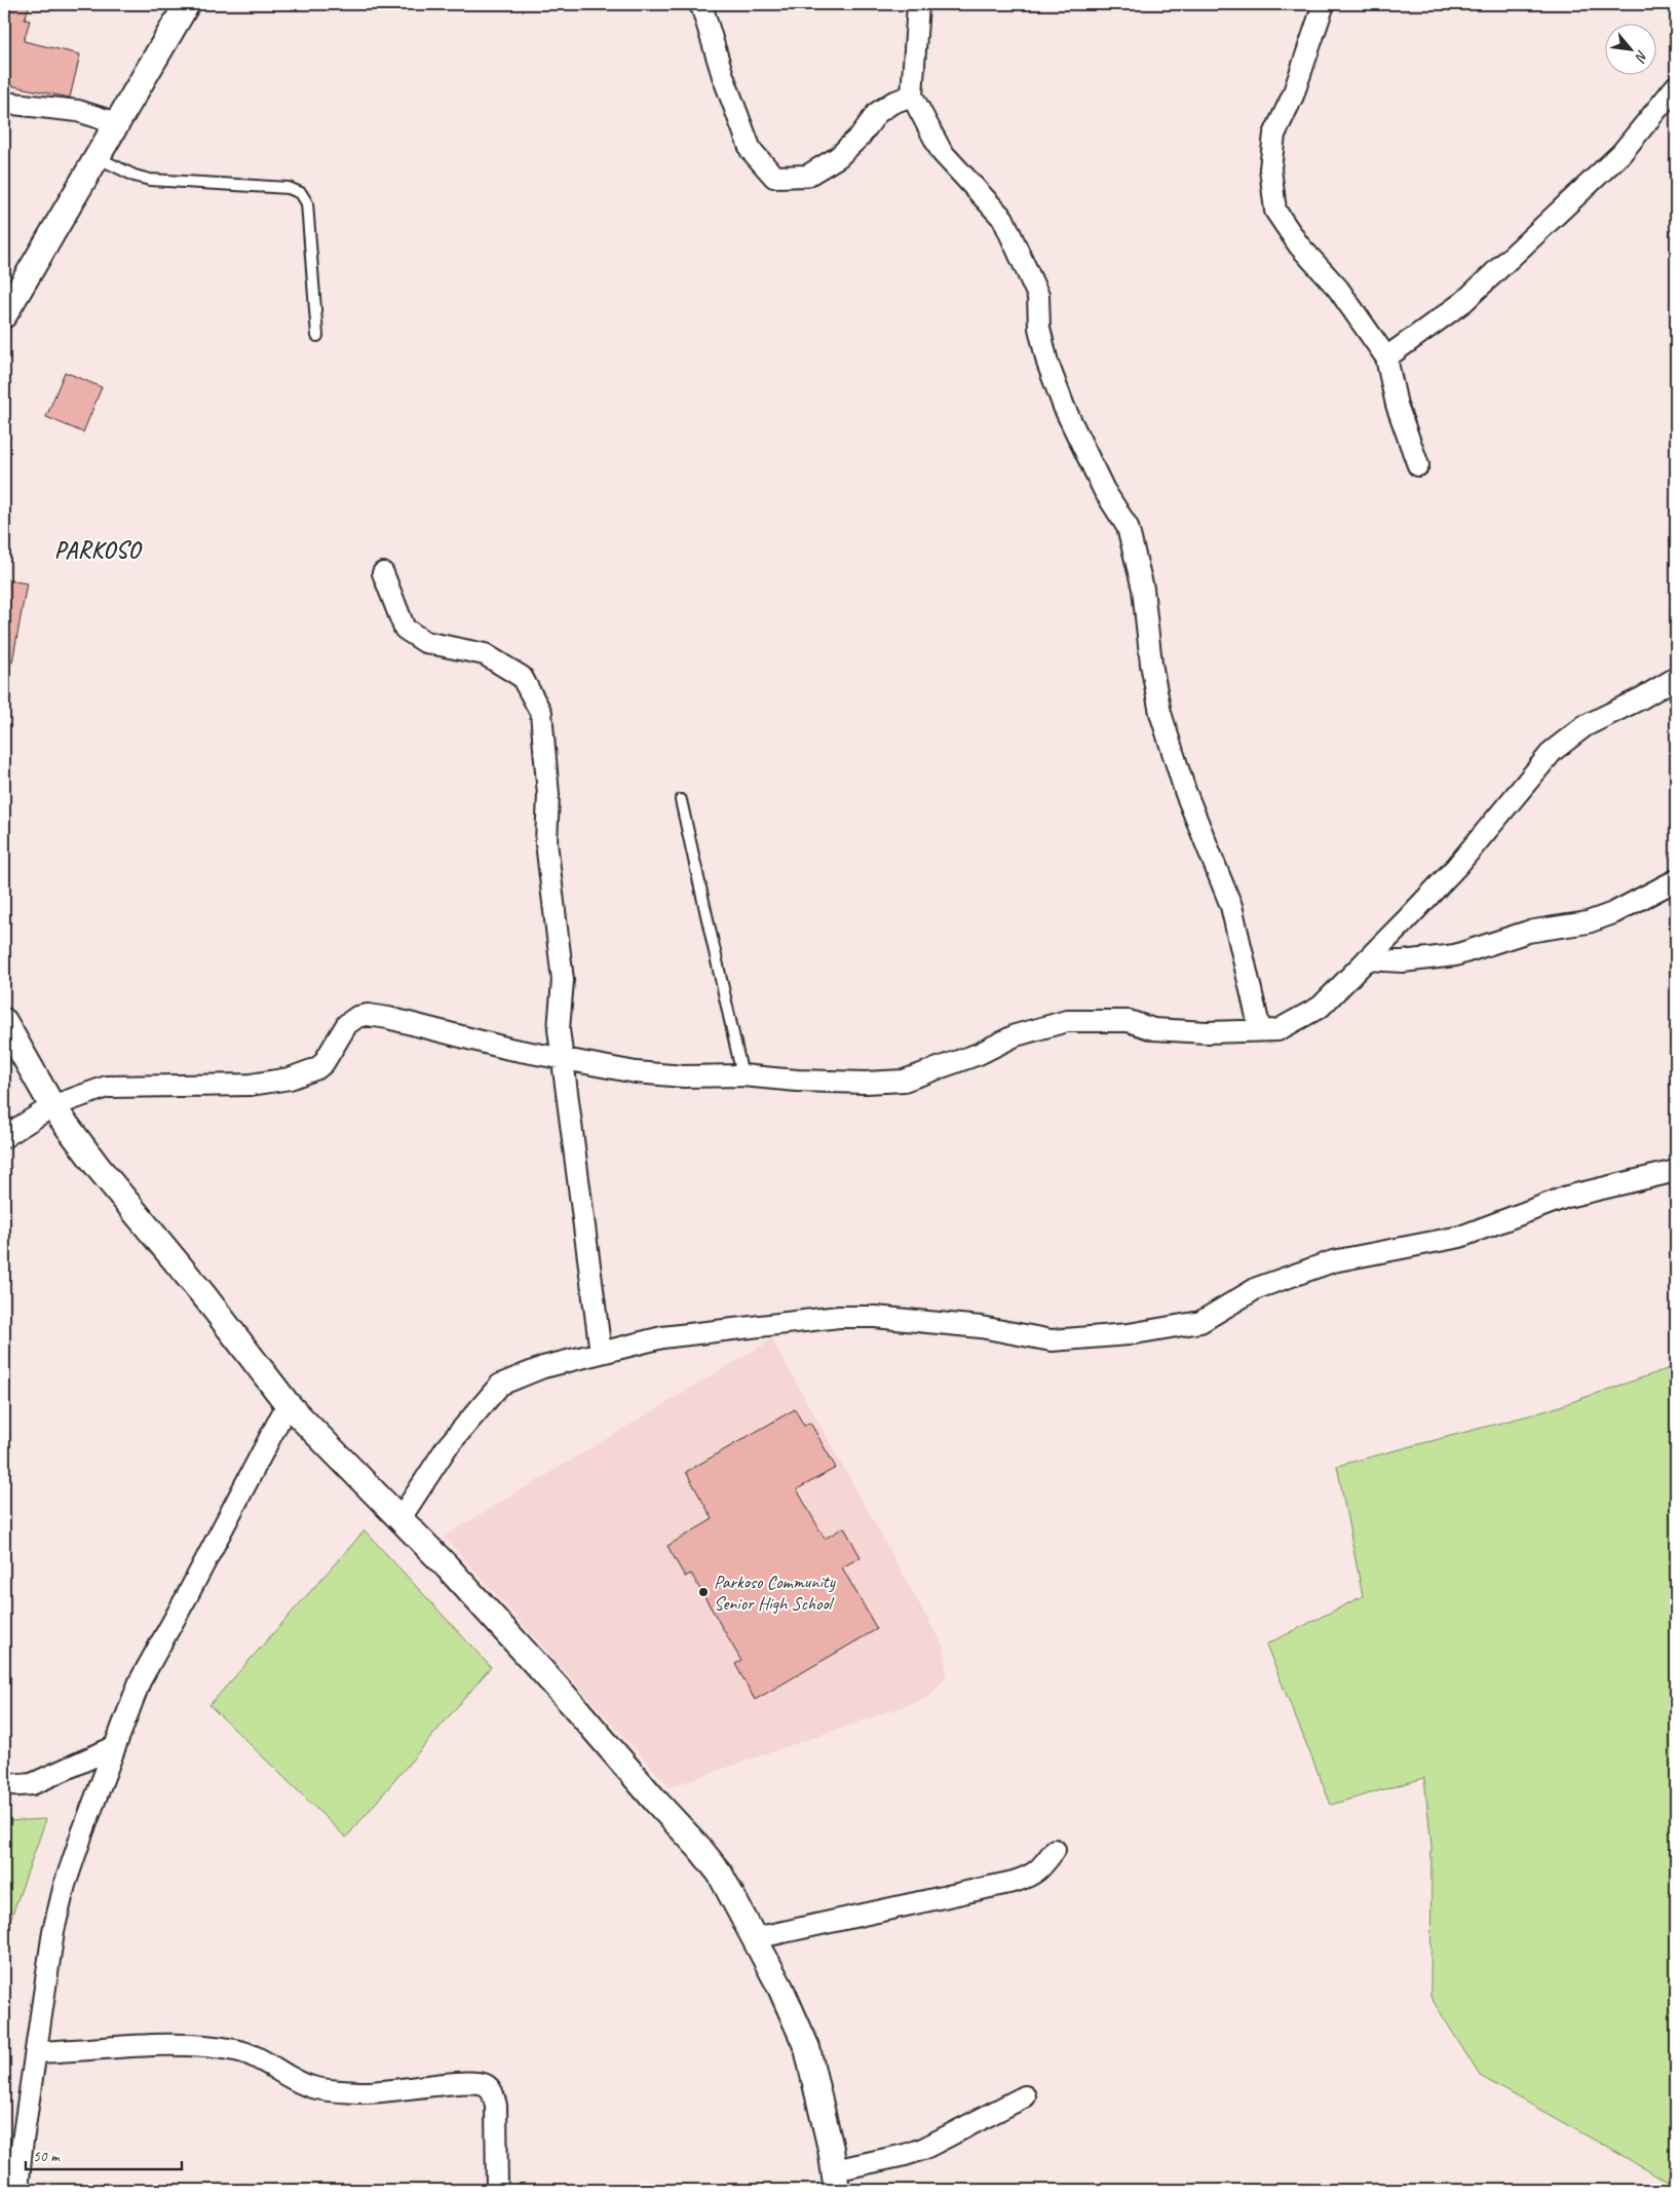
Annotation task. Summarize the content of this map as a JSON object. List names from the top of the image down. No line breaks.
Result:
{"districts":["PARKOSO"],"places":["Parkoso Community Senior High School"],"scale_bar":"50 m","north":"bottom right"}
